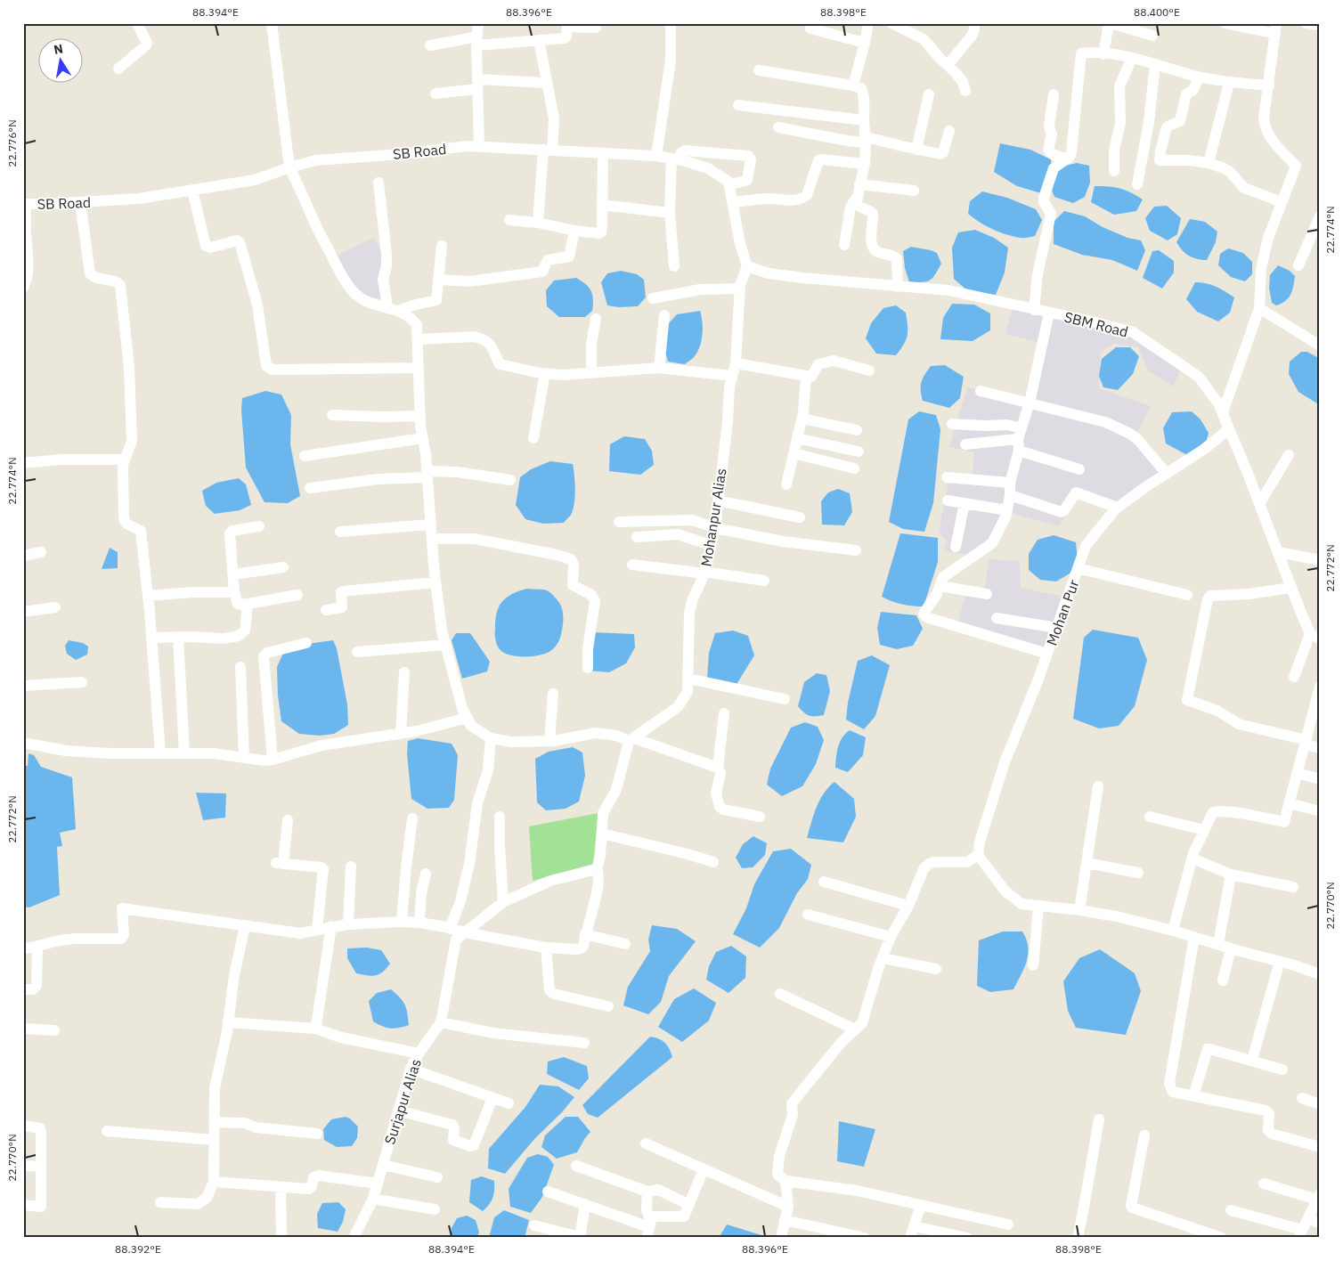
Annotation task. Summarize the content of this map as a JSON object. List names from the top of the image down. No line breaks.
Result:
{"streets":{"street":["SB Road","SBM Road","Mohanpur Alias","Mohan Pur","Surjapur Alias"]},"crossings":[["SBM Road","Mohanpur Alias"],["SBM Road","Mohan Pur"]],"north":"top","coordinates":["88.394°E","88.396°E","88.398°E","88.400°E","22.776°N","22.774°N","22.772°N","22.770°N","88.392°E"]}
